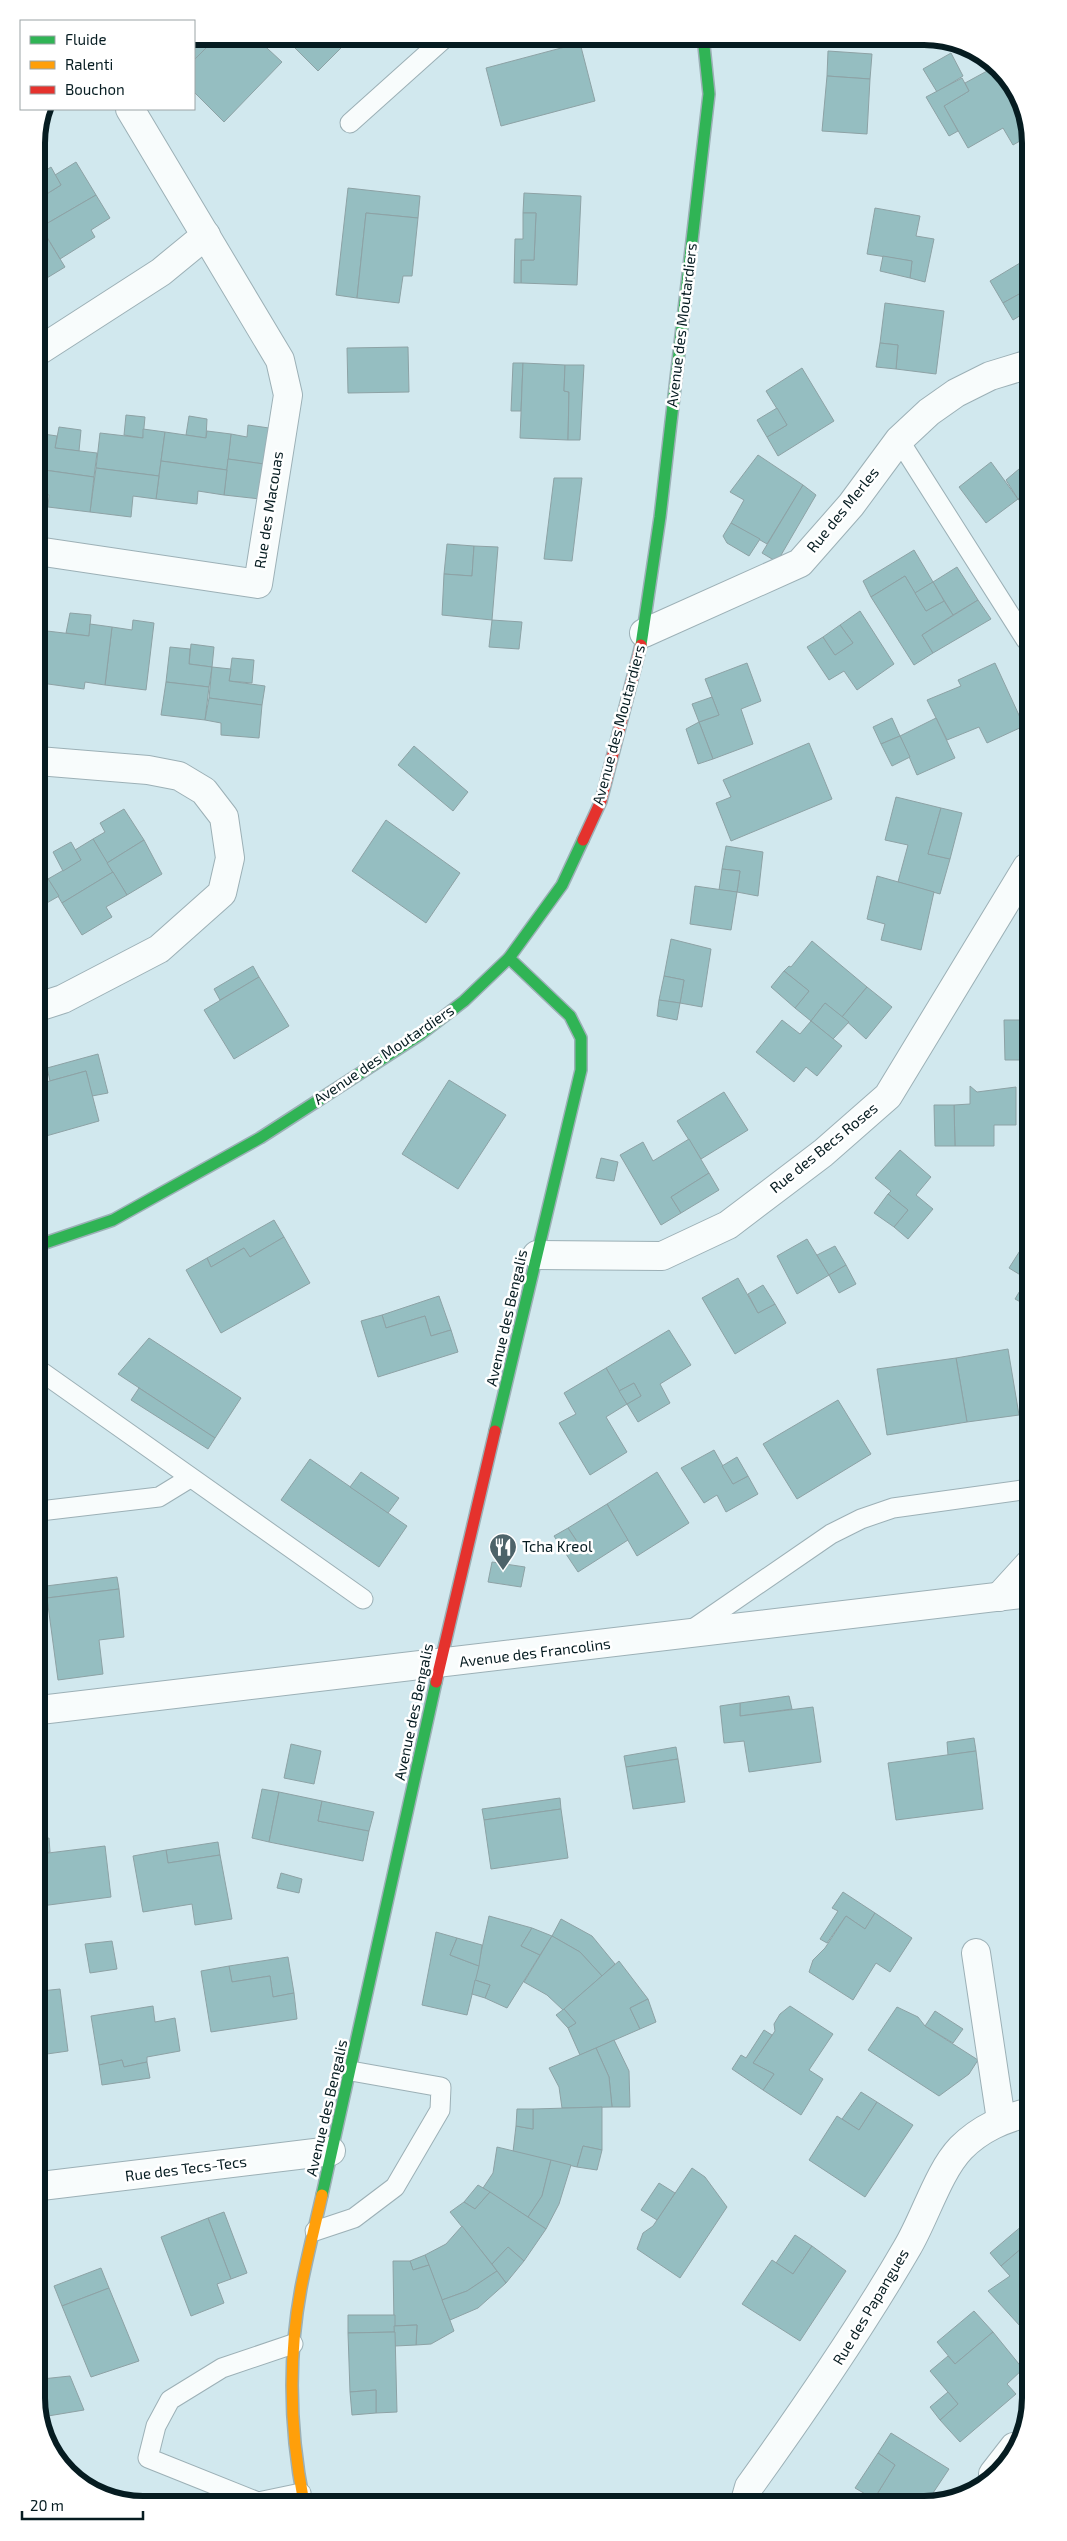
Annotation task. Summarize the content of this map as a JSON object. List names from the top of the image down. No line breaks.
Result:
{"streets":{"street":["Avenue des Moutardiers","Rue des Macouas","Rue des Merles","Rue des Becs Roses","Avenue des Bengalis","Avenue des Francolins","Rue des Tecs-Tecs","Rue des Papangues"]},"crossings":[["Avenue des Moutardiers","Rue des Merles"],["Avenue des Moutardiers","Avenue des Bengalis"],["Rue des Becs Roses","Avenue des Bengalis"],["Avenue des Bengalis","Avenue des Francolins"],["Avenue des Bengalis","Rue des Tecs-Tecs"]],"places":{"restaurant":["Tcha Kreol"]},"legend":["Fluide","Ralenti","Bouchon"],"scale_bar":"20 m"}
